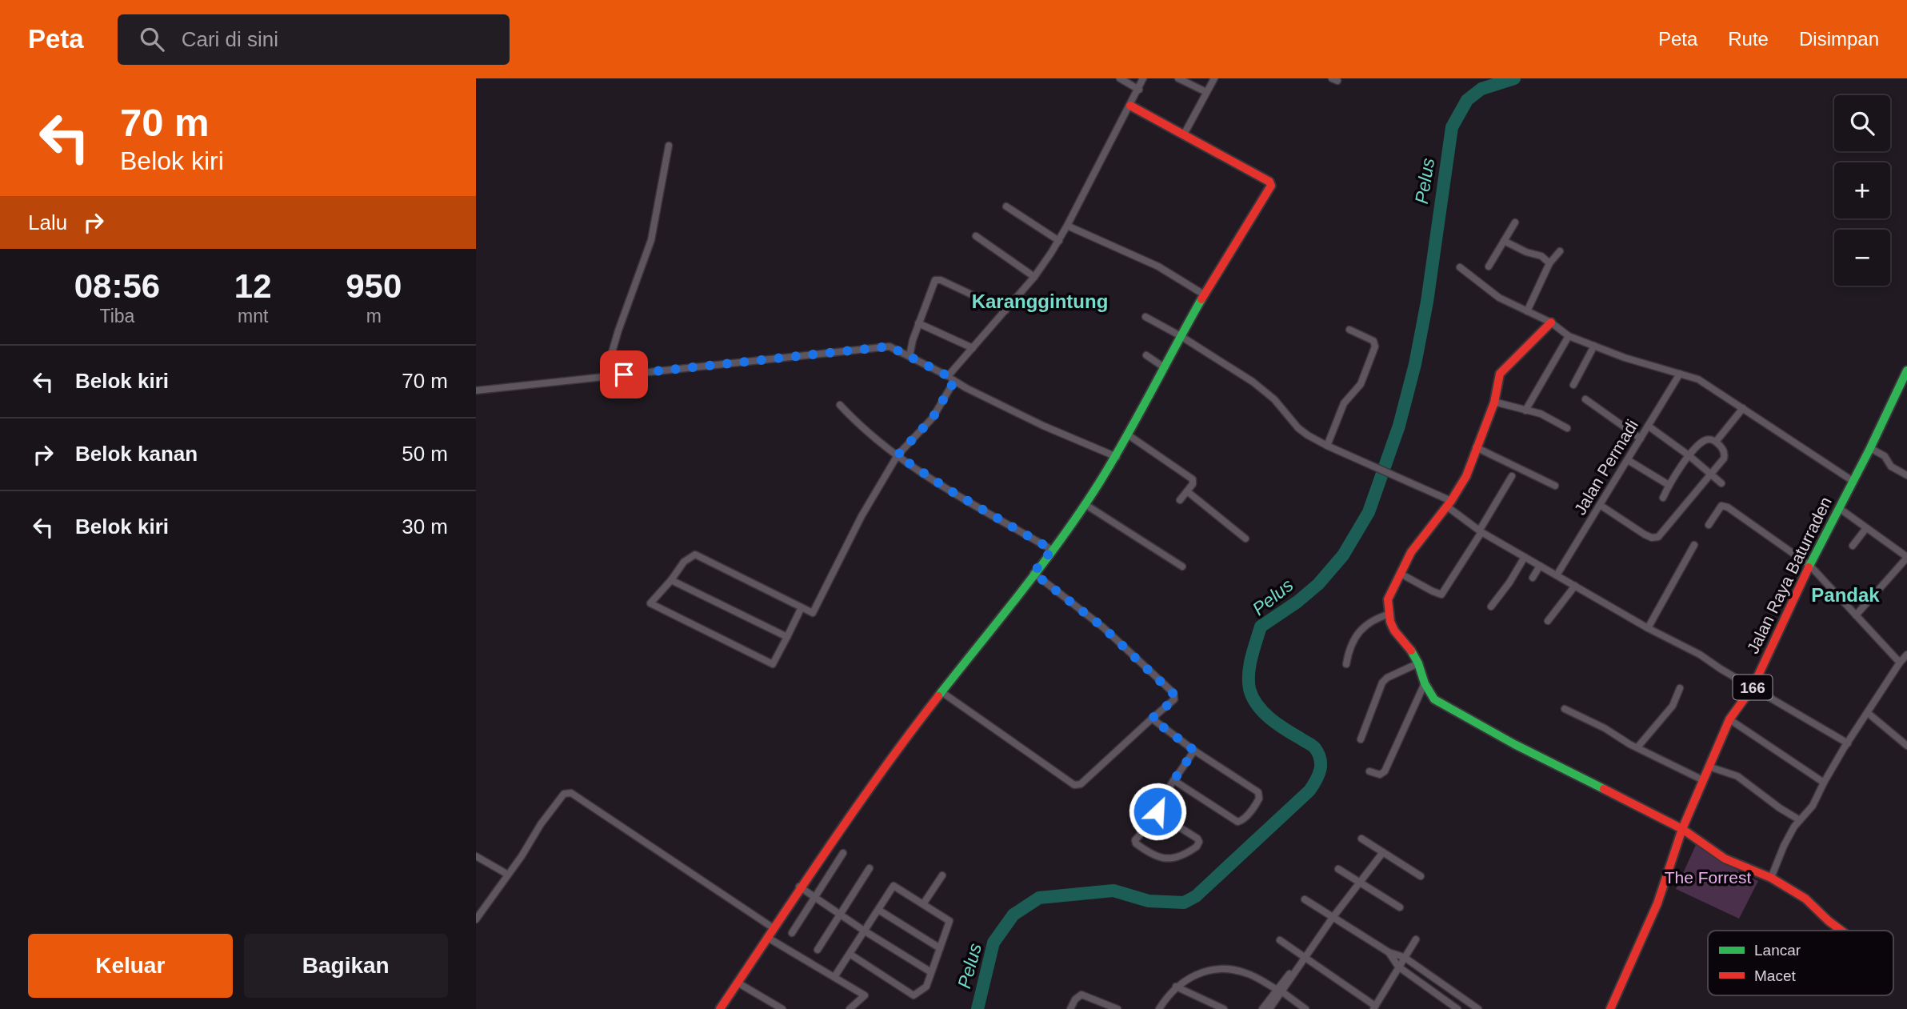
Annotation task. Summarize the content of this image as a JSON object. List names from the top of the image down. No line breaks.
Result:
{"streets":{"street":["Jalan Permadi","Jalan Raya Baturraden","166"]},"districts":["Karanggintung","Pandak"],"water":["Pelus"],"parks":["The Forrest"],"legend":["Lancar","Macet"],"page":{"header":"Peta","search":"Cari di sini","nav":["Peta","Rute","Disimpan"],"turn":["70 m","Belok kiri"],"map_buttons":["+","−"],"then":"Lalu","eta":["08:56","Tiba","12","mnt","950","m"],"list":[{"name":"Belok kiri","value":"70 m"},{"name":"Belok kanan","value":"50 m"},{"name":"Belok kiri","value":"30 m"}],"buttons":["Keluar","Bagikan"]}}
